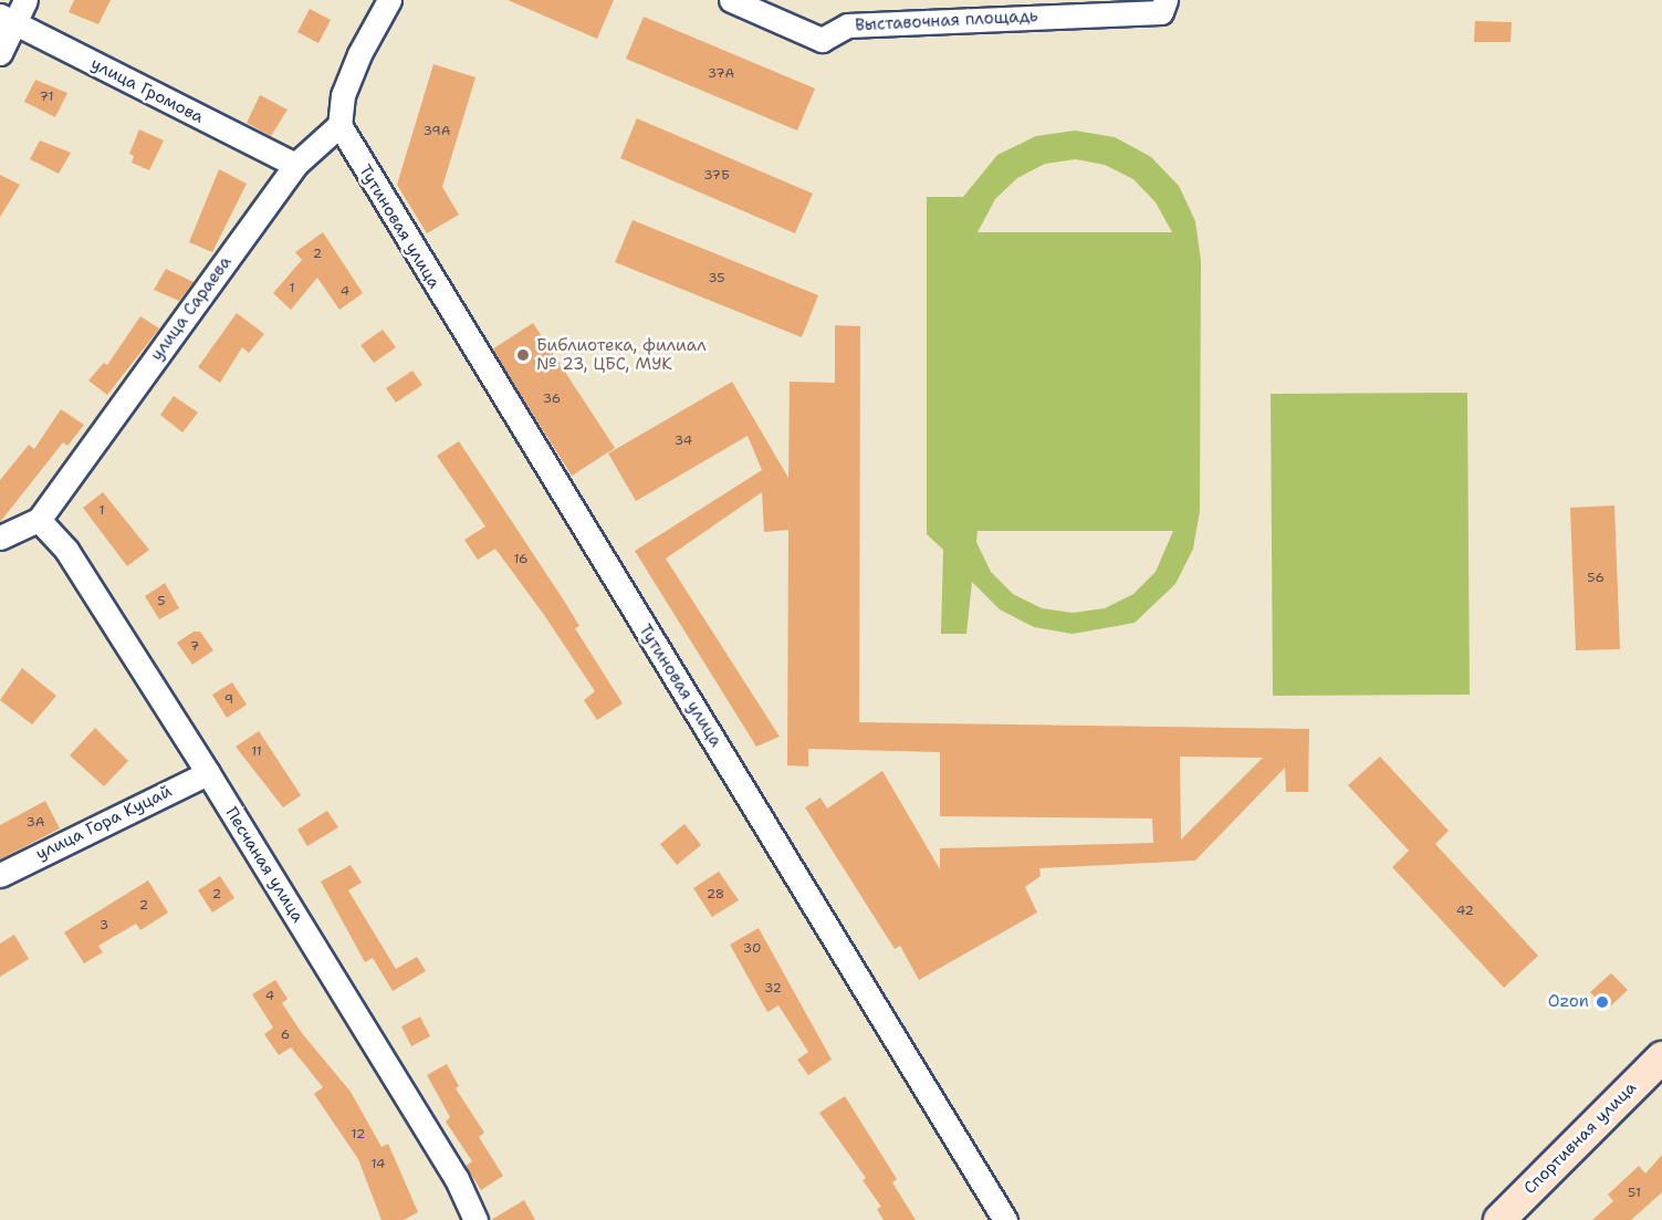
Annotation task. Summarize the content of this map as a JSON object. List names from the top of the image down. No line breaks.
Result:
{"streets":{"street":["Выставочная площадь","улица Громова","Тутиновая улица","улица Сараева","улица Гора Куцай","Песчаная улица","Спортивная улица"]},"crossings":[["улица Громова","улица Сараева"],["Тутиновая улица","улица Сараева"],["улица Сараева","Песчаная улица"],["улица Гора Куцай","Песчаная улица"]],"places":["Библиотека, филиал № 23, ЦБС, МУК","Ozon"],"house_numbers":["37А","71","39А","37Б","2","35","1","4","36","34","1","16","56","5","7","9","11","3А","2","28","2","42","3","30","32","4","6","12","14","51"]}
